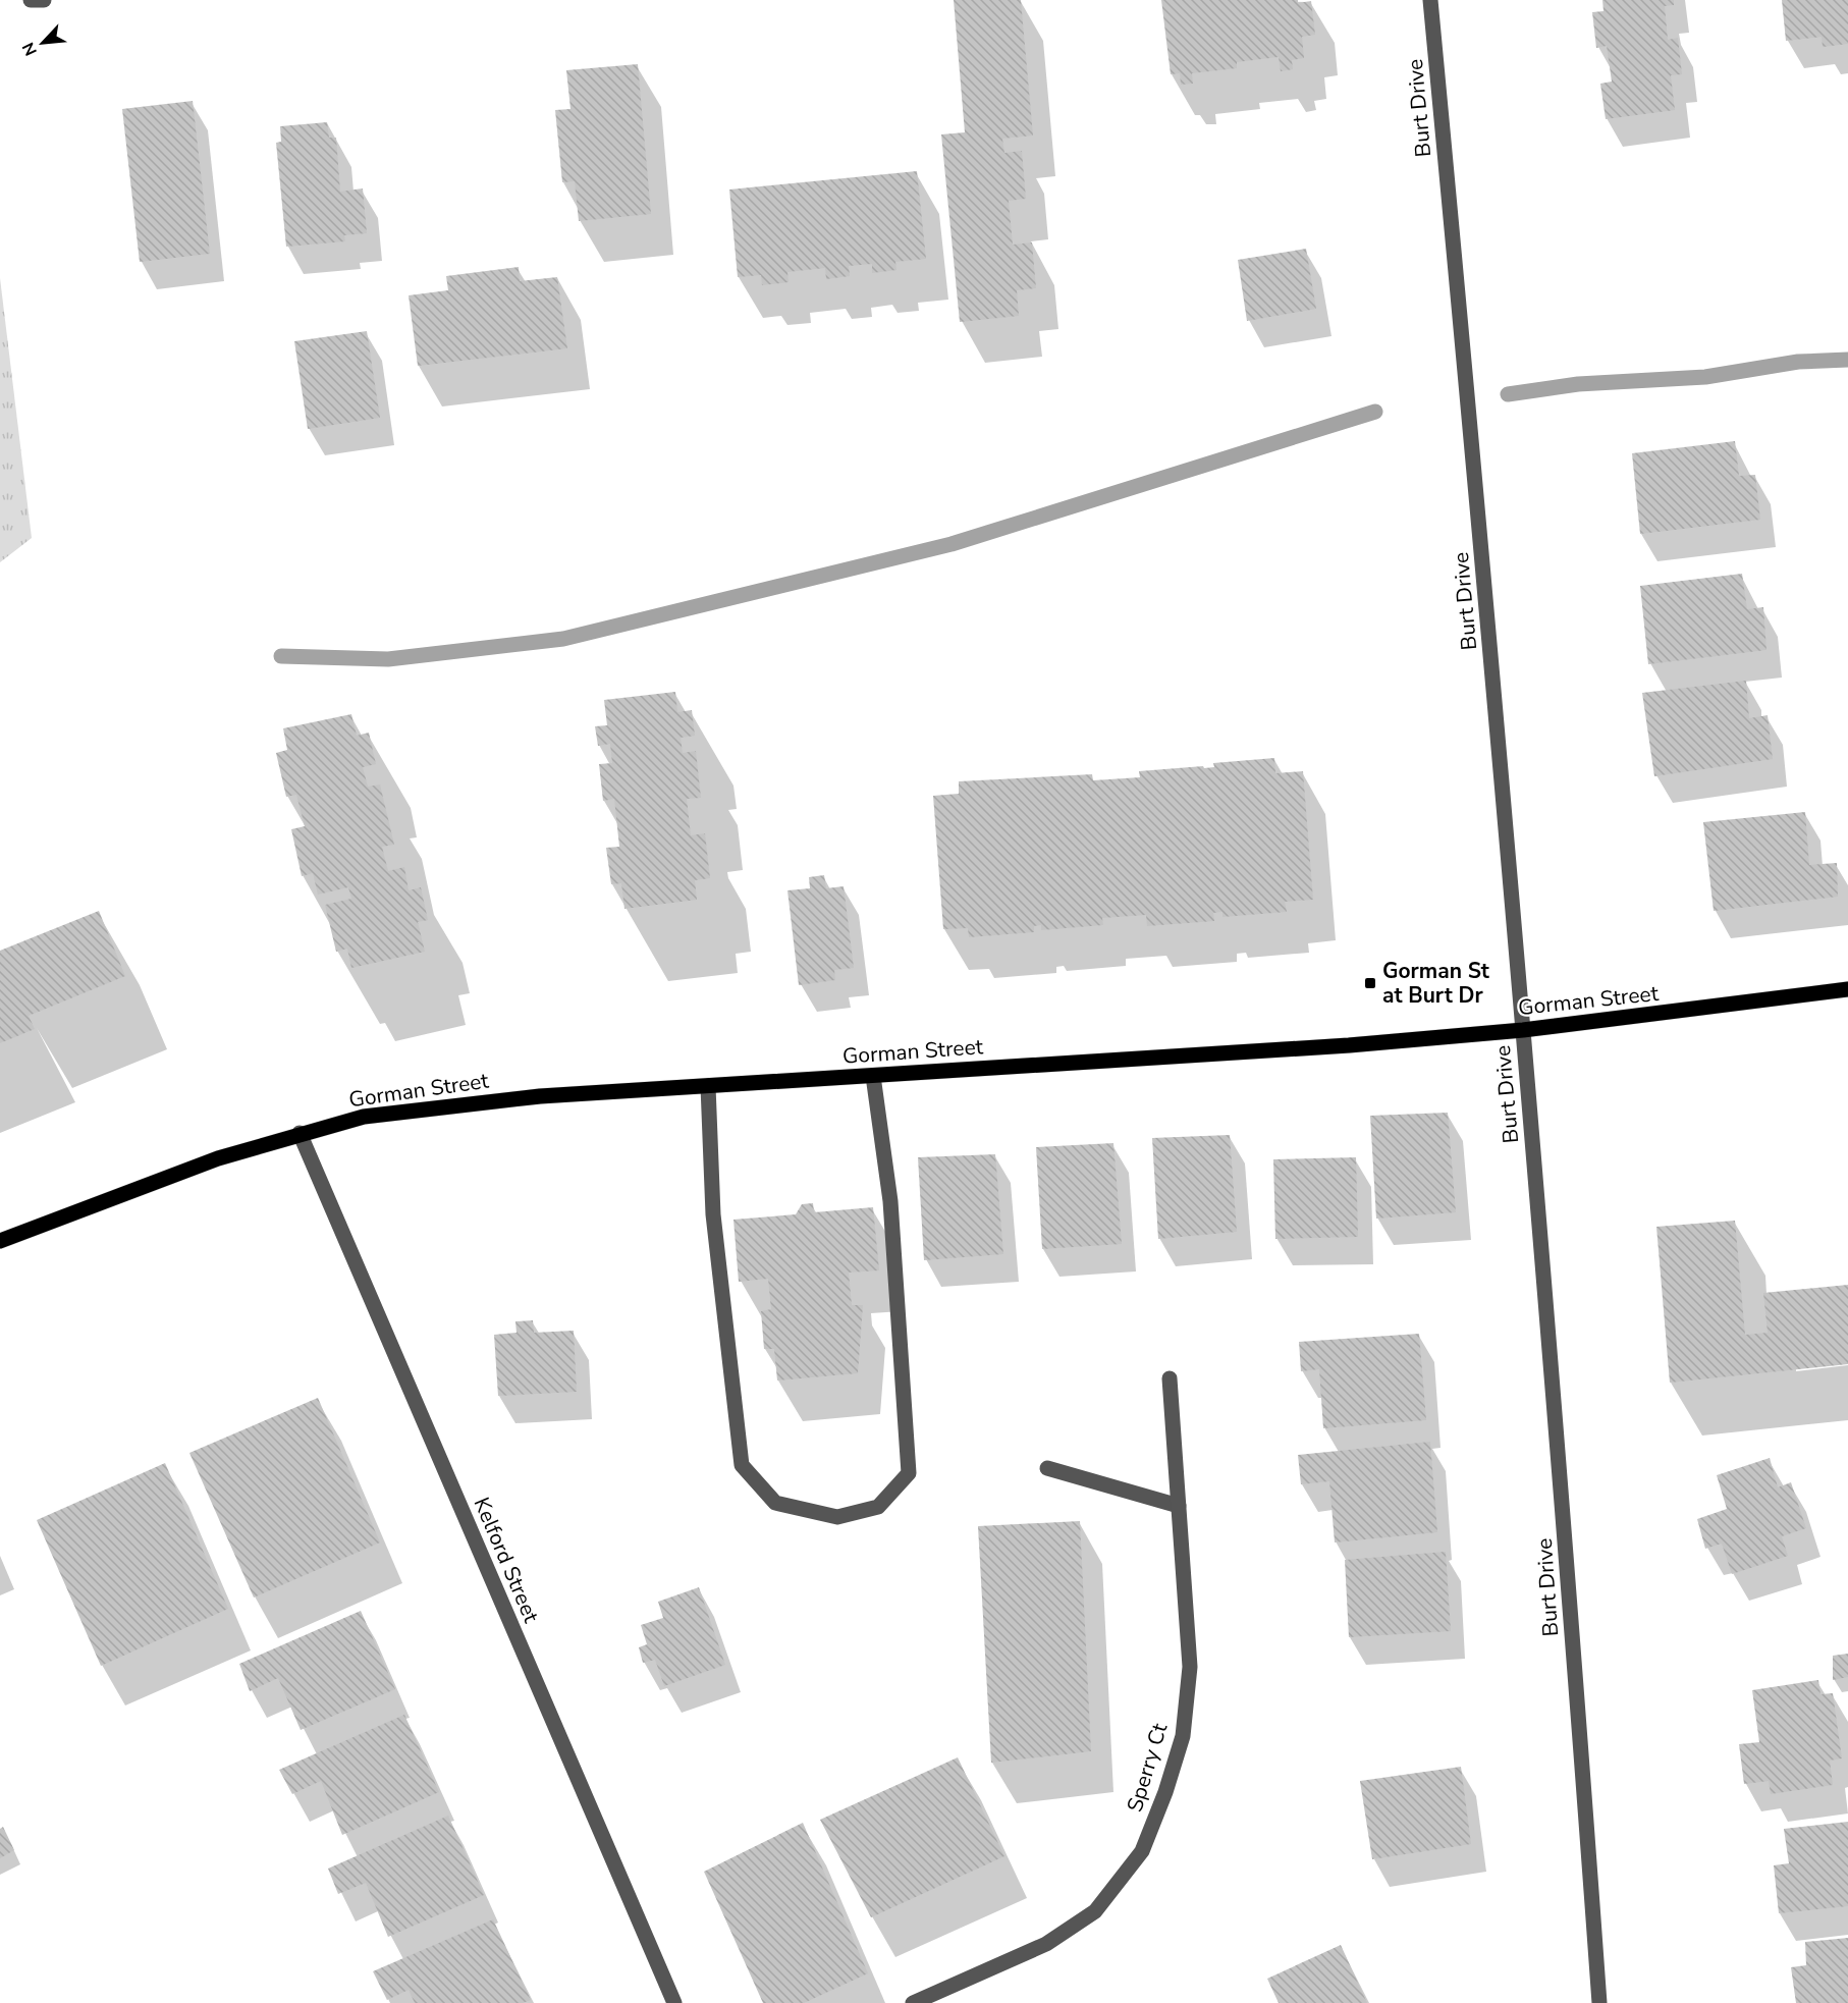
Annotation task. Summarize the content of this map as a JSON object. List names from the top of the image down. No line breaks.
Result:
{"streets":{"main road":["Gorman Street"],"street":["Burt Drive","Kelford Street","Sperry Ct"]},"crossings":[["Burt Drive","Gorman Street"],["Gorman Street","Kelford Street"]],"places":{"transit":["Gorman St at Burt Dr"]},"north":"bottom left"}
